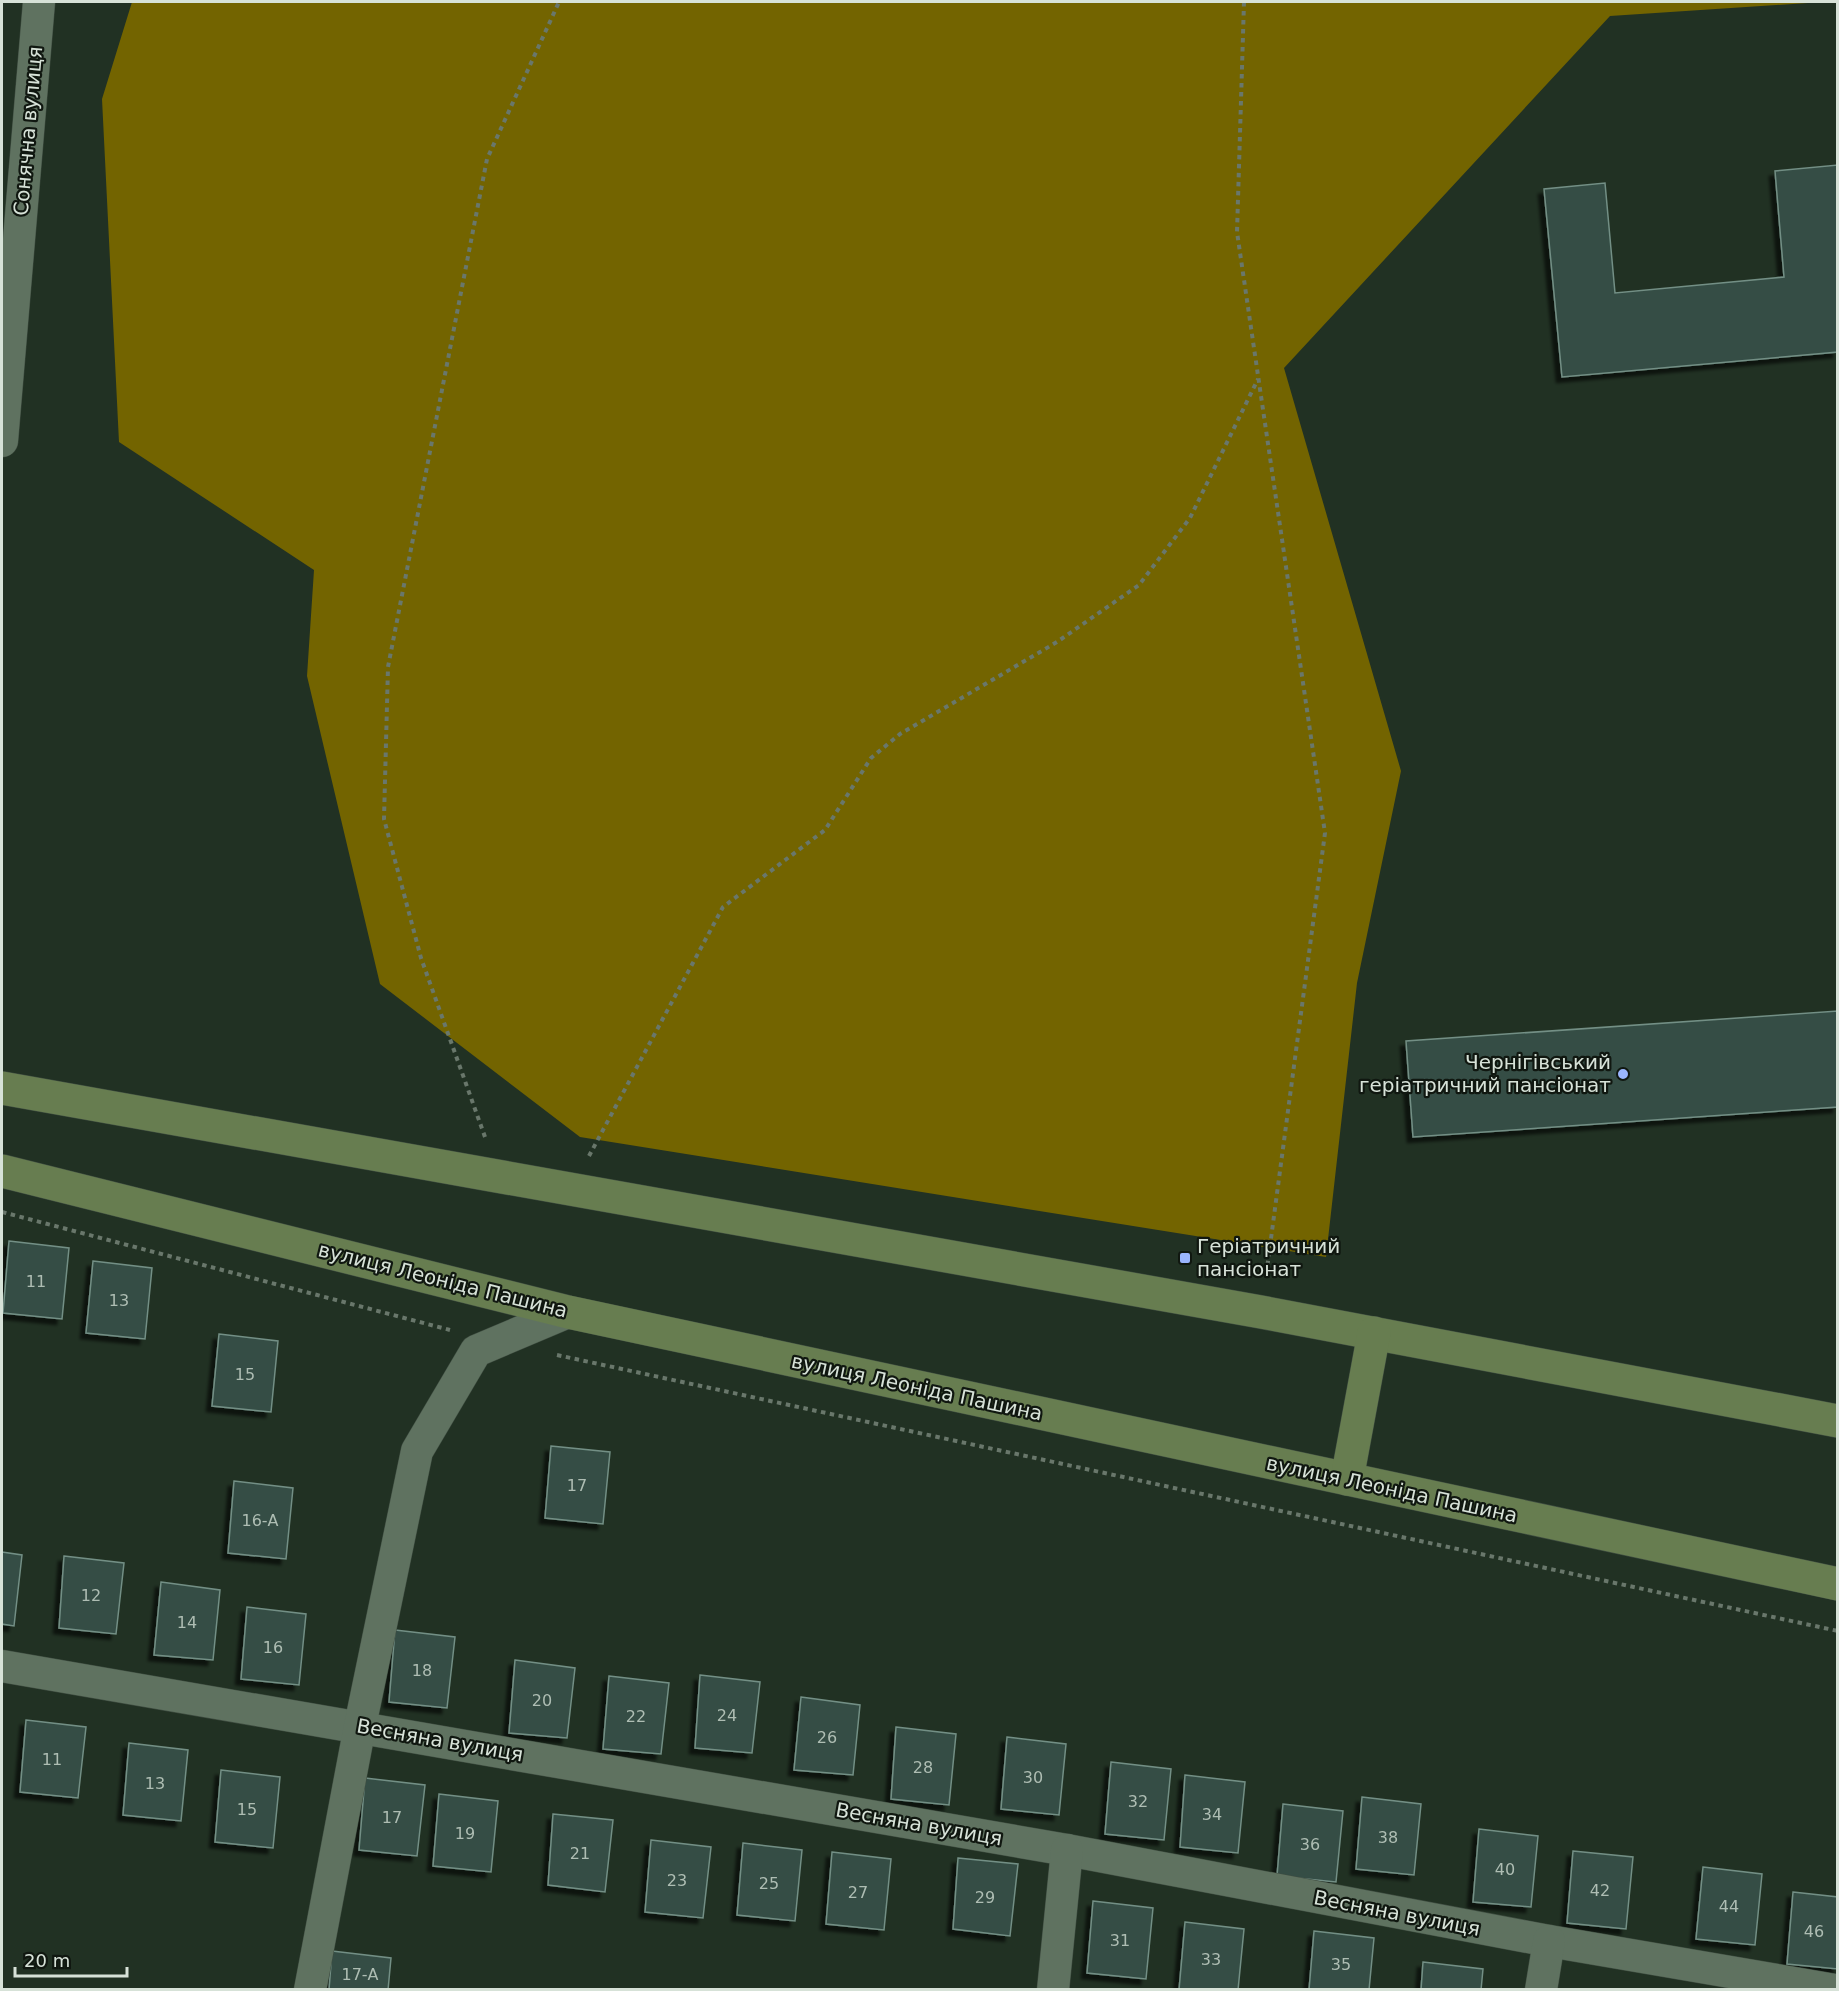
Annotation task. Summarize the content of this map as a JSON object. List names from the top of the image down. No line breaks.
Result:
{"streets":{"main road":["вулиця Леоніда Пашина"],"street":["Сонячна вулиця","Весняна вулиця"]},"places":{"other":["Чернігівський геріатричний пансіонат"],"transit":["Геріатричний пансіонат"]},"house_numbers":["11","13","15","17","16-А","12","14","16","18","20","24","22","26","11","28","30","13","32","15","34","17","19","38","36","21","40","23","25","42","27","29","44","46","31","33","35","17-А"],"scale_bar":"20 m"}
